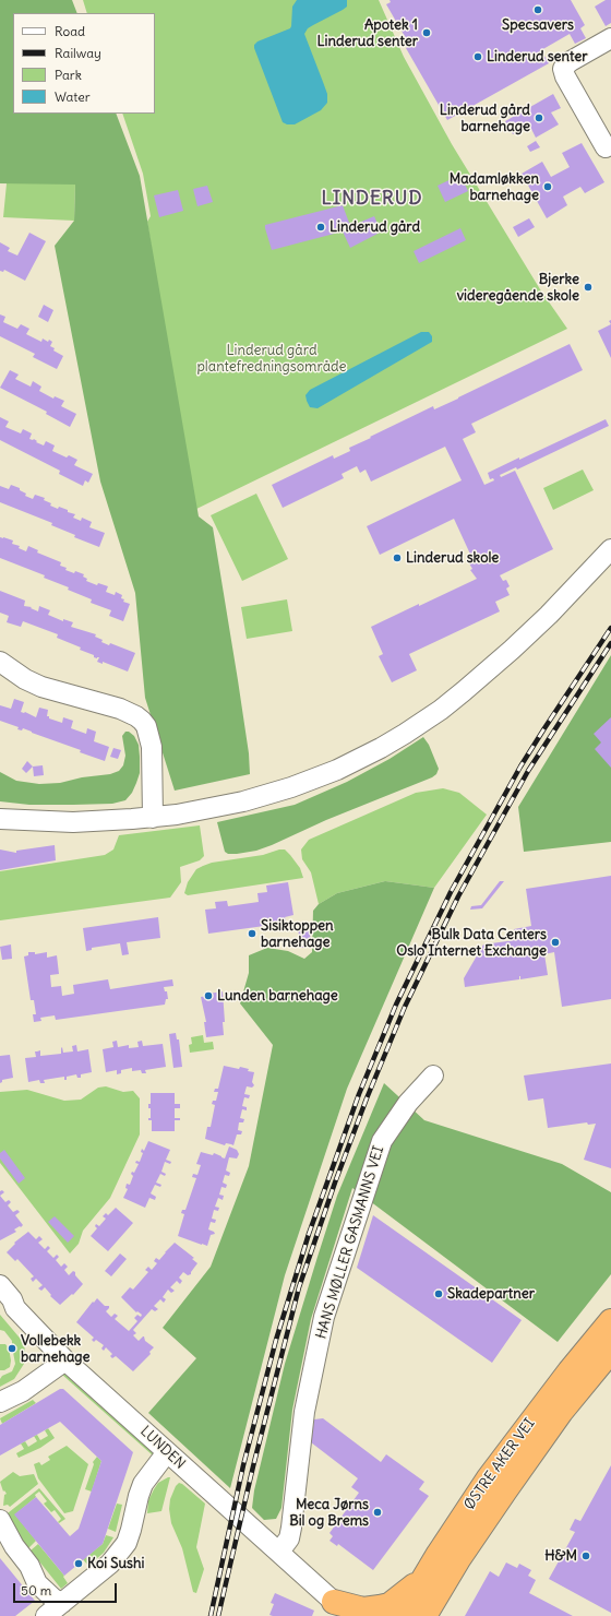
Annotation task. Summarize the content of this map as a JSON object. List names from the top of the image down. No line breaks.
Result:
{"streets":{"highway":["ØSTRE AKER VEI"],"street":["HANS MØLLER GASMANNS VEI","LUNDEN"]},"crossings":[["HANS MØLLER GASMANNS VEI","LUNDEN"]],"districts":["LINDERUD"],"parks":["Linderud gård plantefredningsområde"],"places":["Specsavers","Apotek 1 Linderud senter","Linderud senter","Linderud gård barnehage","Madamløkken barnehage","Linderud gård","Bjerke videregående skole","Linderud skole","Sisiktoppen barnehage","Bulk Data Centers Oslo Internet Exchange","Lunden barnehage","Skadepartner","Vollebekk barnehage","Meca Jørns Bil og Brems","H&M","Koi Sushi"],"legend":["Road","Railway","Park","Water"],"scale_bar":"50 m"}
